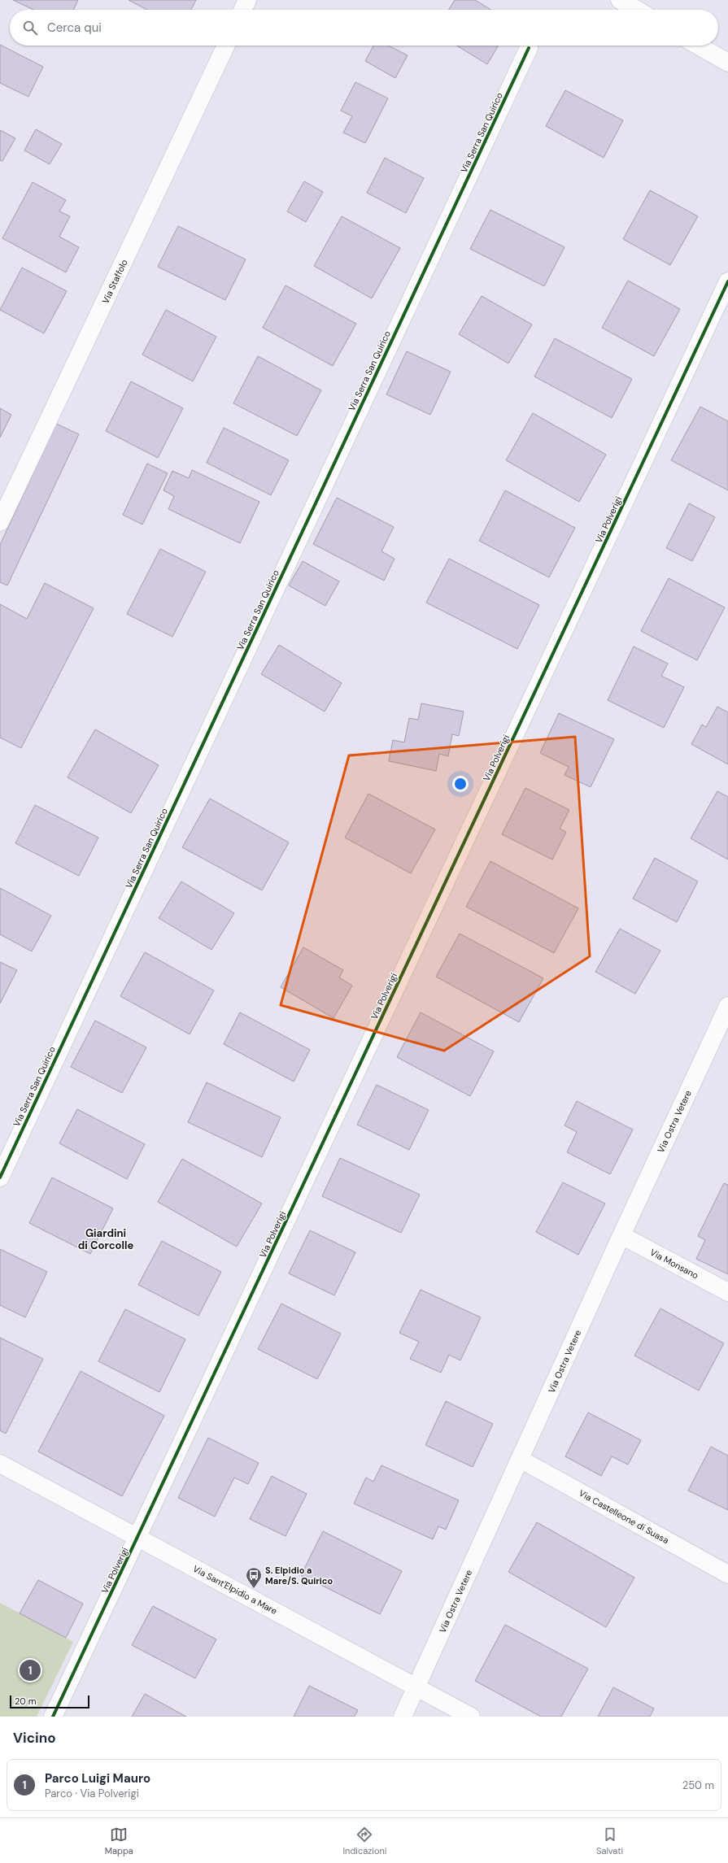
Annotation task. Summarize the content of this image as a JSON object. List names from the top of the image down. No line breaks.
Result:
{"streets":{"street":["Via Serra San Quirico","Via Staffolo","Via Polverigi","Via Ostra Vetere","Via Monsano","Via Castelleone di Suasa","Via Sant'Elpidio a Mare"]},"crossings":[["Via Polverigi","Via Sant'Elpidio a Mare"],["Via Ostra Vetere","Via Monsano"],["Via Ostra Vetere","Via Castelleone di Suasa"],["Via Ostra Vetere","Via Sant'Elpidio a Mare"]],"districts":["Giardini di Corcolle"],"places":{"bus stop":["S. Elpidio a Mare/S. Quirico"]},"scale_bar":"20 m","page":{"search":"Cerca qui","pins":"1","scale":"20 m","heading":"Vicino","list":[{"mark":"1","name":"Parco Luigi Mauro","note":"Parco · Via Polverigi","value":"250 m"}],"nav":["Mappa","Indicazioni","Salvati"]}}
